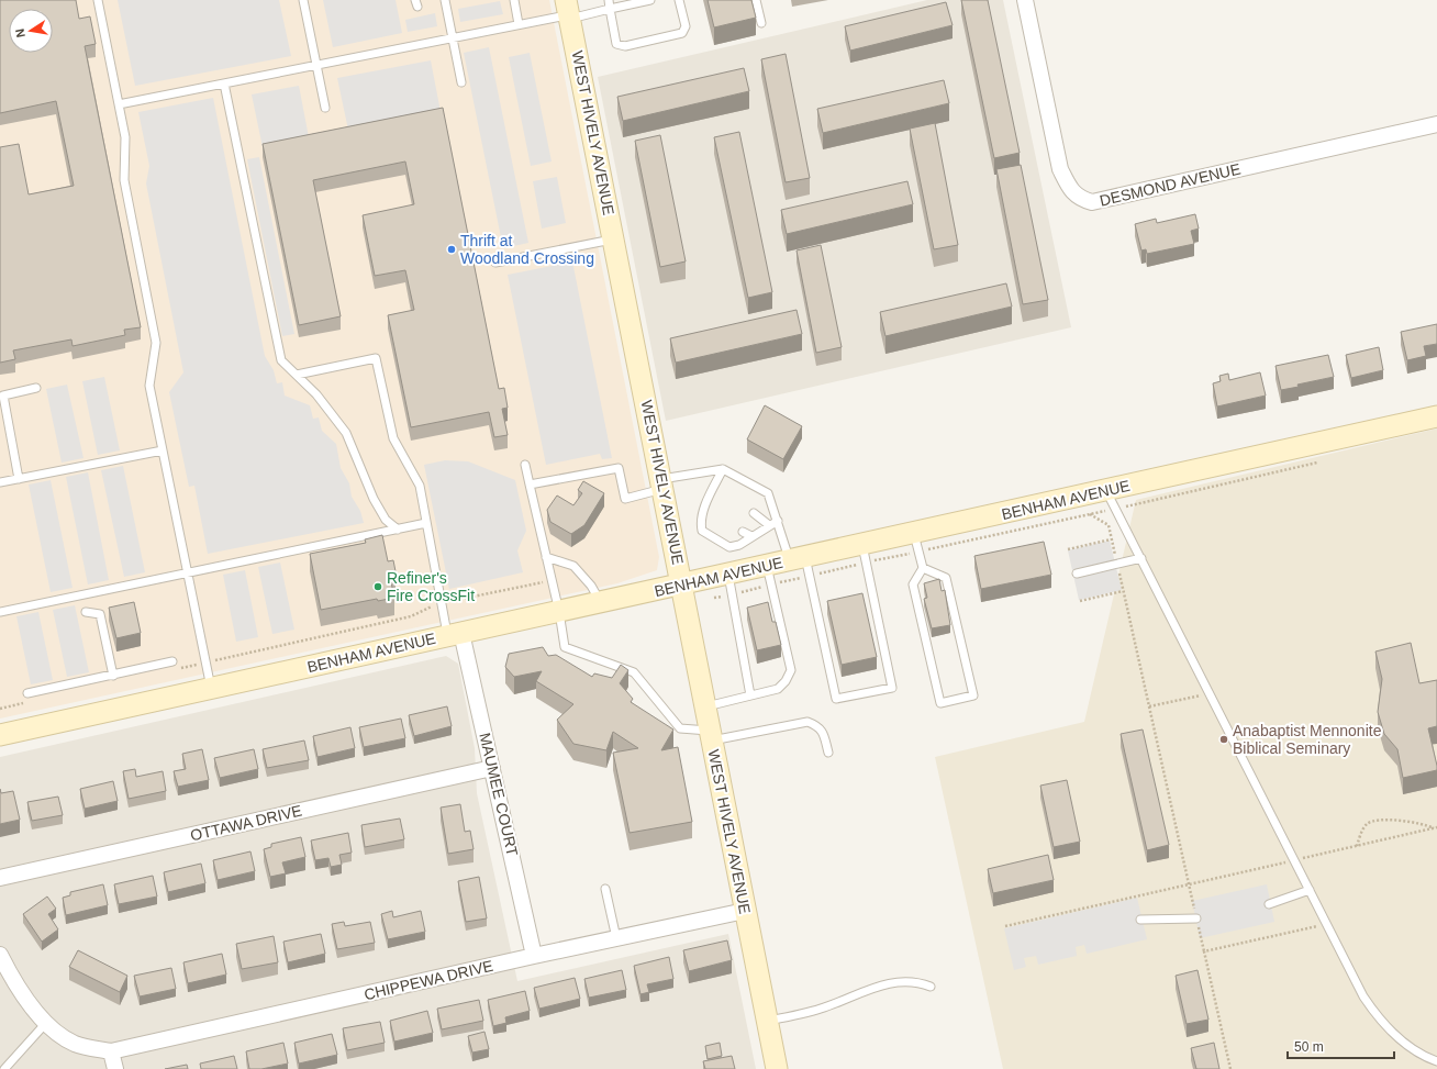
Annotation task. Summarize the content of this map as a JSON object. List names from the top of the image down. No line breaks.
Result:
{"streets":{"main road":["WEST HIVELY AVENUE","BENHAM AVENUE"],"street":["DESMOND AVENUE","MAUMEE COURT","OTTAWA DRIVE","CHIPPEWA DRIVE"]},"crossings":[["WEST HIVELY AVENUE","BENHAM AVENUE"],["WEST HIVELY AVENUE","CHIPPEWA DRIVE"],["BENHAM AVENUE","MAUMEE COURT"],["MAUMEE COURT","OTTAWA DRIVE"],["MAUMEE COURT","CHIPPEWA DRIVE"]],"places":["Thrift at Woodland Crossing","Refiner's Fire CrossFit","Anabaptist Mennonite Biblical Seminary"],"scale_bar":"50 m","north":"left"}
